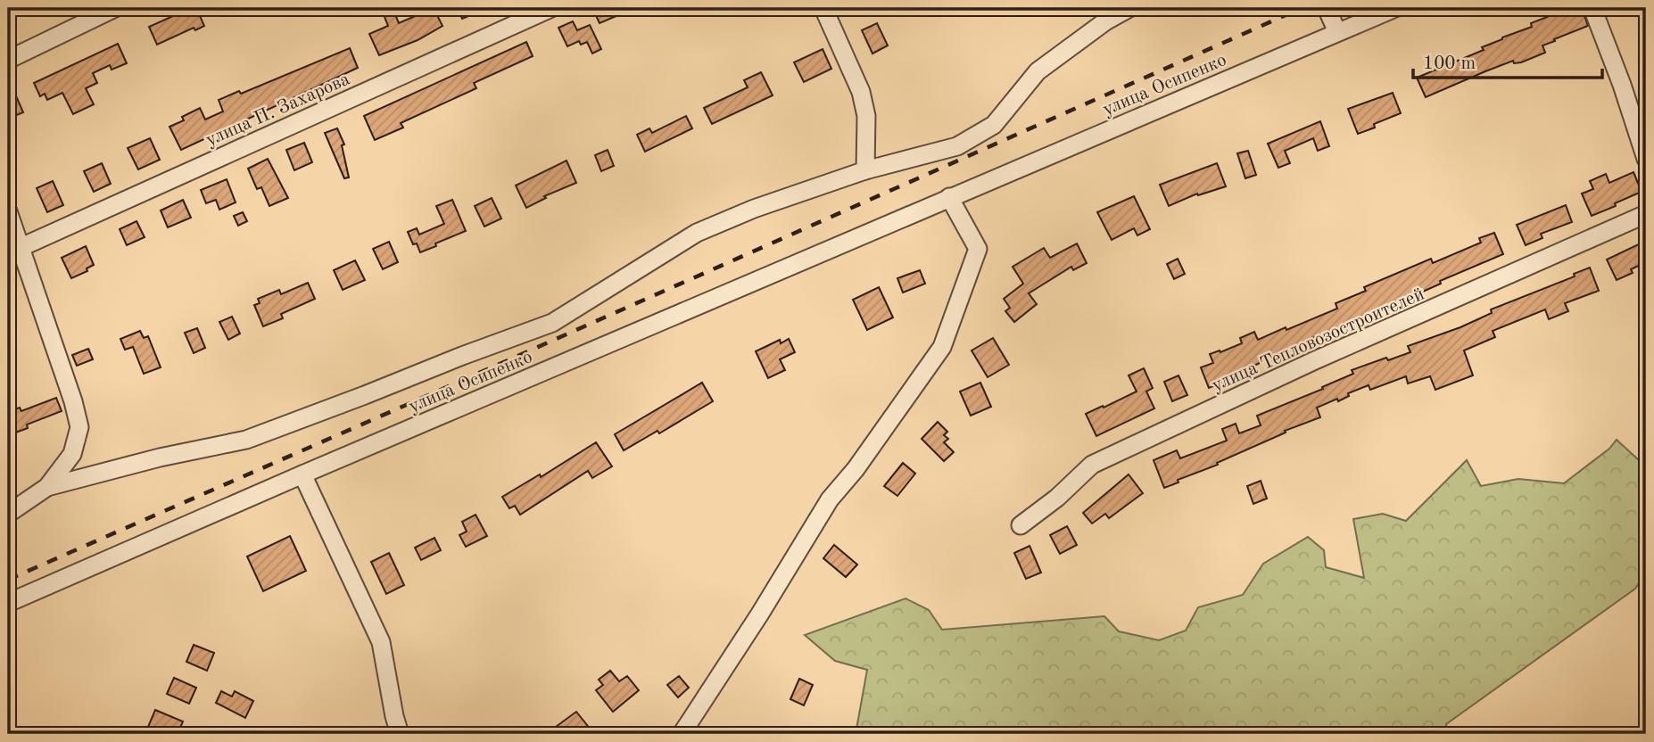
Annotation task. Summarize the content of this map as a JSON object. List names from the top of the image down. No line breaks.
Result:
{"streets":{"street":["улица Осипенко","улица П. Захарова","улица Тепловозостроителей"]},"scale_bar":"100 m"}
